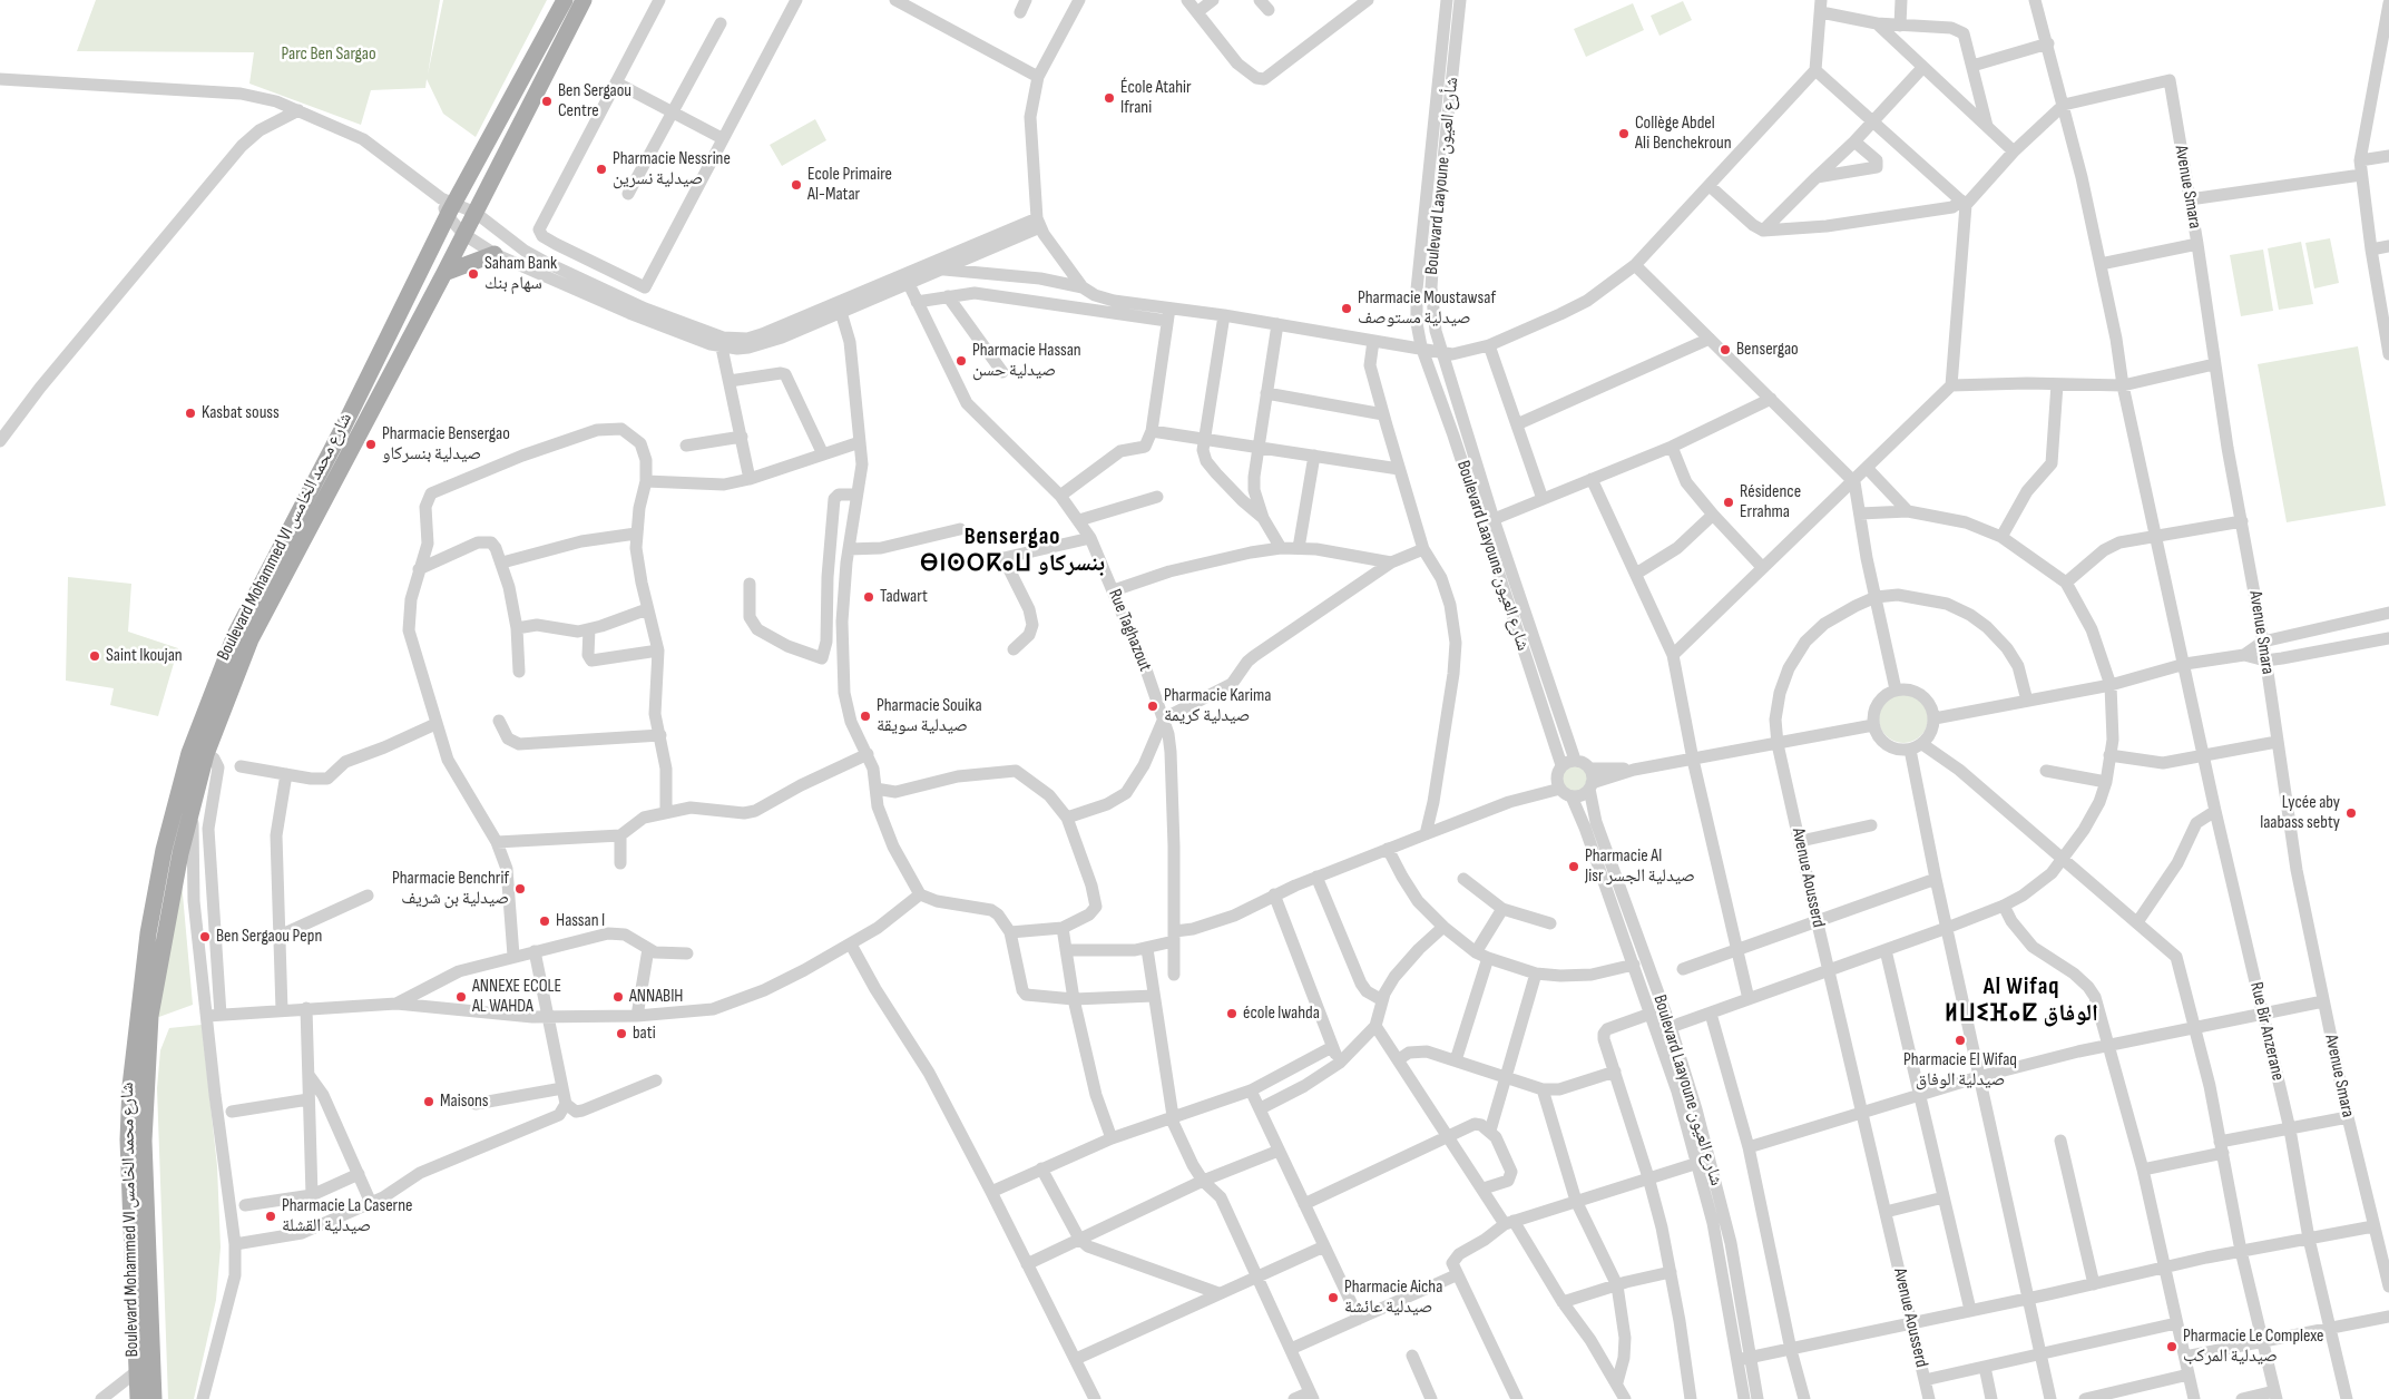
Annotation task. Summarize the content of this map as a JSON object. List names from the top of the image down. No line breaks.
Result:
{"streets":{"main road":["Boulevard Mohammed VI شارع محمد الخامس"],"street":["Boulevard Laayoune شأرع العيون","Avenue Smara","Boulevard Laayoune شارع العيون","Rue Taghazout","Avenue Aousserd","Rue Bir Anzerane"]},"crossings":[["Boulevard Laayoune شأرع العيون","Boulevard Laayoune شارع العيون"],["Avenue Smara","Rue Bir Anzerane"]],"districts":["Bensergao ⴱⵏⵙⵔⴽⴰⵡ بنسركاو","Al Wifaq ⵍⵡⵉⴼⴰⵇ الوفاق"],"parks":["Parc Ben Sargao"],"places":["École Atahir Ifrani","Ben Sergaou Centre","Collège Abdel Ali Benchekroun","Pharmacie Nessrine صيدلية نسرين","Ecole Primaire Al-Matar","Saham Bank سهام بنك","Pharmacie Moustawsaf صيدلية مستوصف","Bensergao","Pharmacie Hassan صيدلية حسن","Kasbat souss","Pharmacie Bensergao صيدلية بنسركاو","Résidence Errahma","Tadwart","Saint Ikoujan","Pharmacie Karima صيدلية كريمة","Pharmacie Souika صيدلية سويقة","Lycée aby laabass sebty","Pharmacie Al Jisr صيدلية الجسر","Pharmacie Benchrif صيدلية بن شريف","Hassan I","Ben Sergaou Pepn","ANNEXE ECOLE AL WAHDA","ANNABIH","école lwahda","bati","Pharmacie El Wifaq صيدلية الوفاق","Maisons","Pharmacie La Caserne صيدلية القشلة","Pharmacie Aicha صيدلية عائشة","Pharmacie Le Complexe صيدلية المركب"]}
